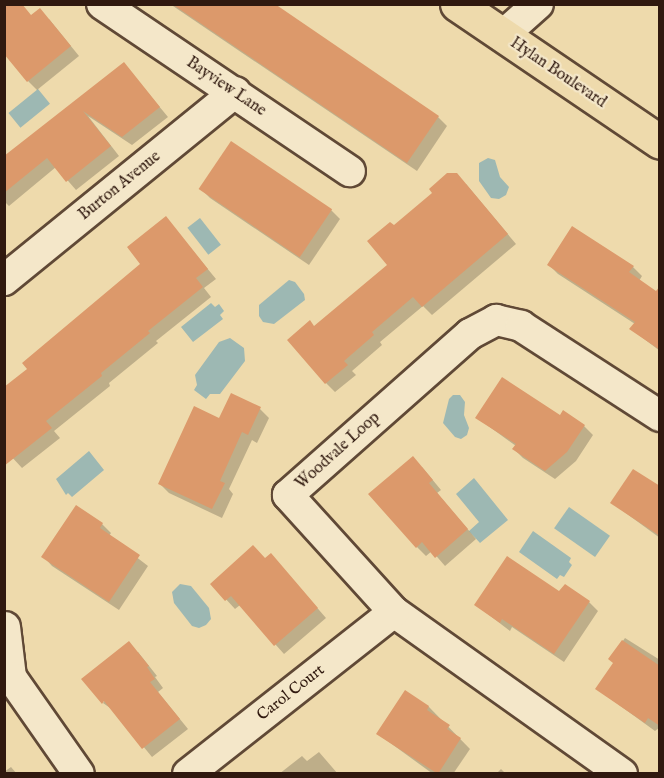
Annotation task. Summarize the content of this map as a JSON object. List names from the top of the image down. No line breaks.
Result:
{"streets":{"main road":["Hylan Boulevard"],"street":["Bayview Lane","Burton Avenue","Woodvale Loop","Carol Court"]},"crossings":[["Bayview Lane","Burton Avenue"],["Woodvale Loop","Carol Court"]]}
